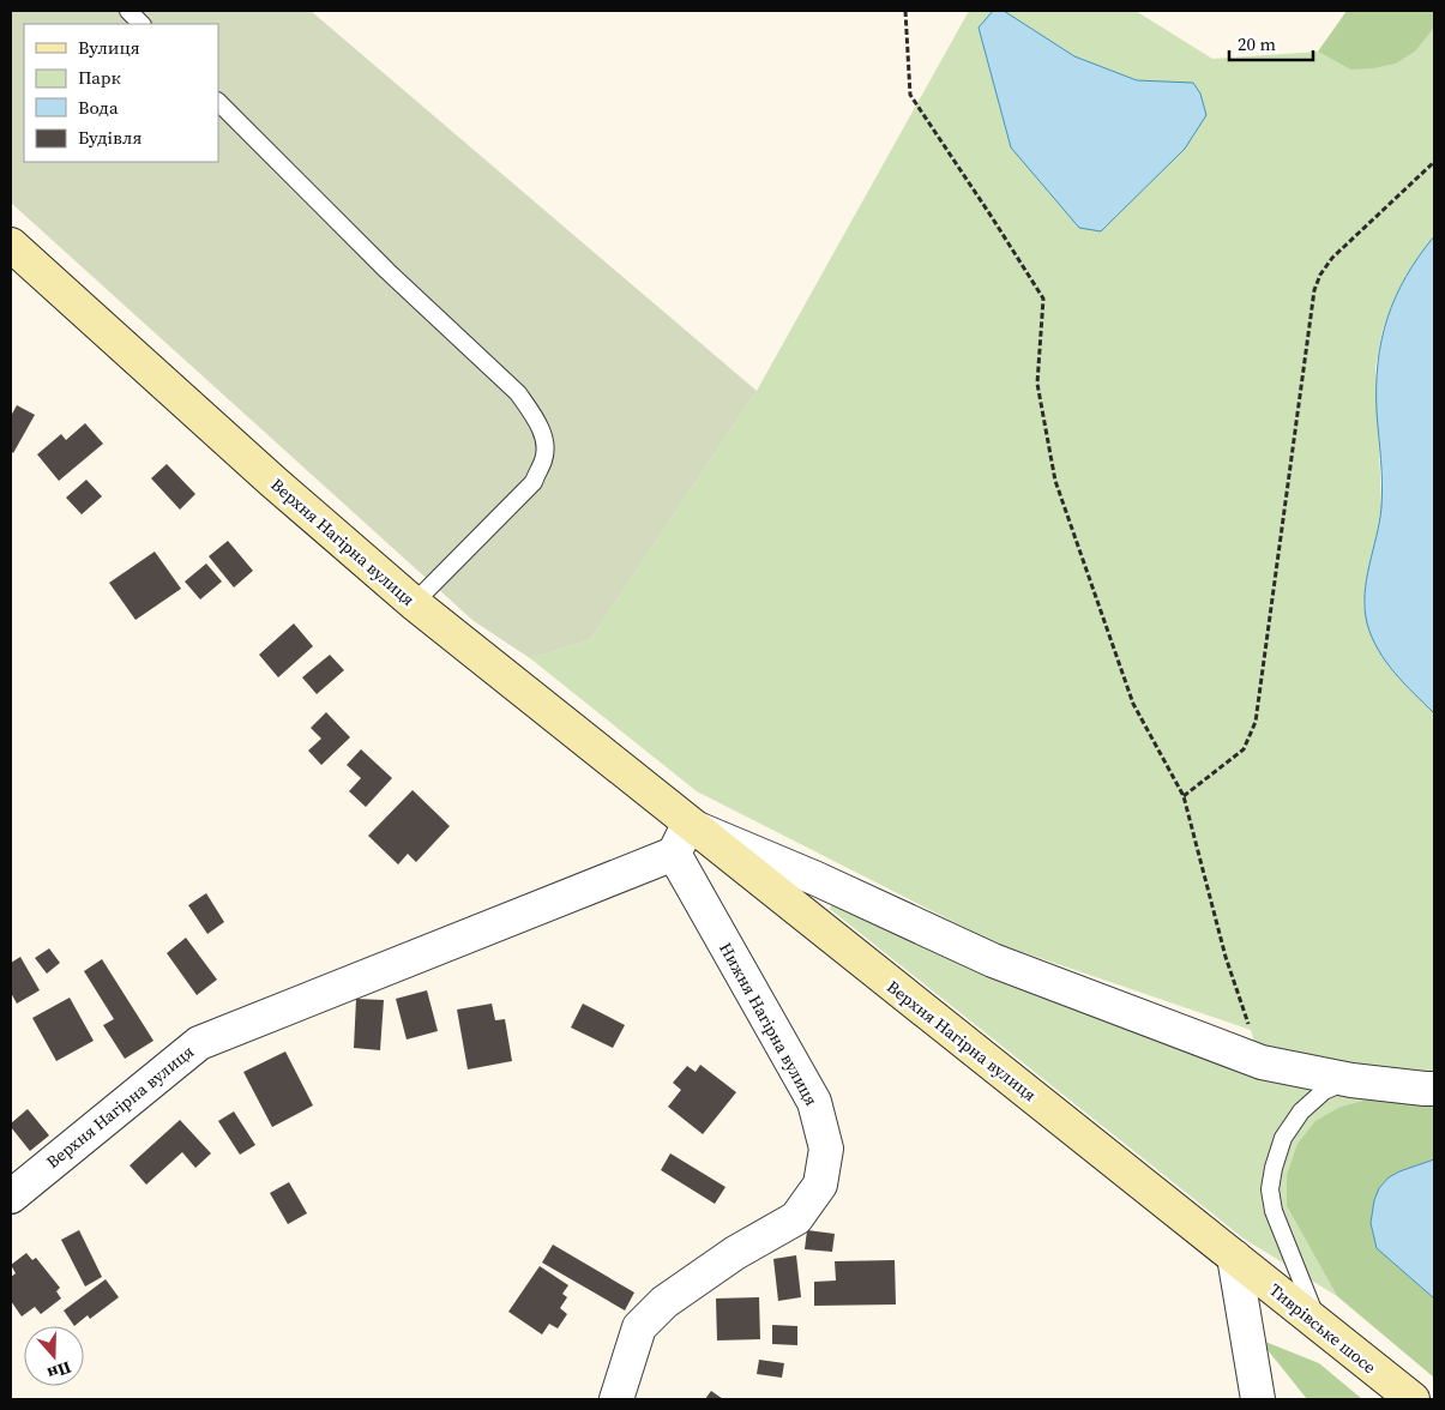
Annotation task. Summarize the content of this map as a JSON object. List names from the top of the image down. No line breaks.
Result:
{"streets":{"main road":["Верхня Нагірна вулиця","Тиврівське шосе"],"street":["Нижня Нагірна вулиця"]},"crossings":[["Верхня Нагірна вулиця","Нижня Нагірна вулиця"],["Верхня Нагірна вулиця","Тиврівське шосе"]],"legend":["Вулиця","Парк","Вода","Будівля"],"scale_bar":"20 m","north":"bottom"}
